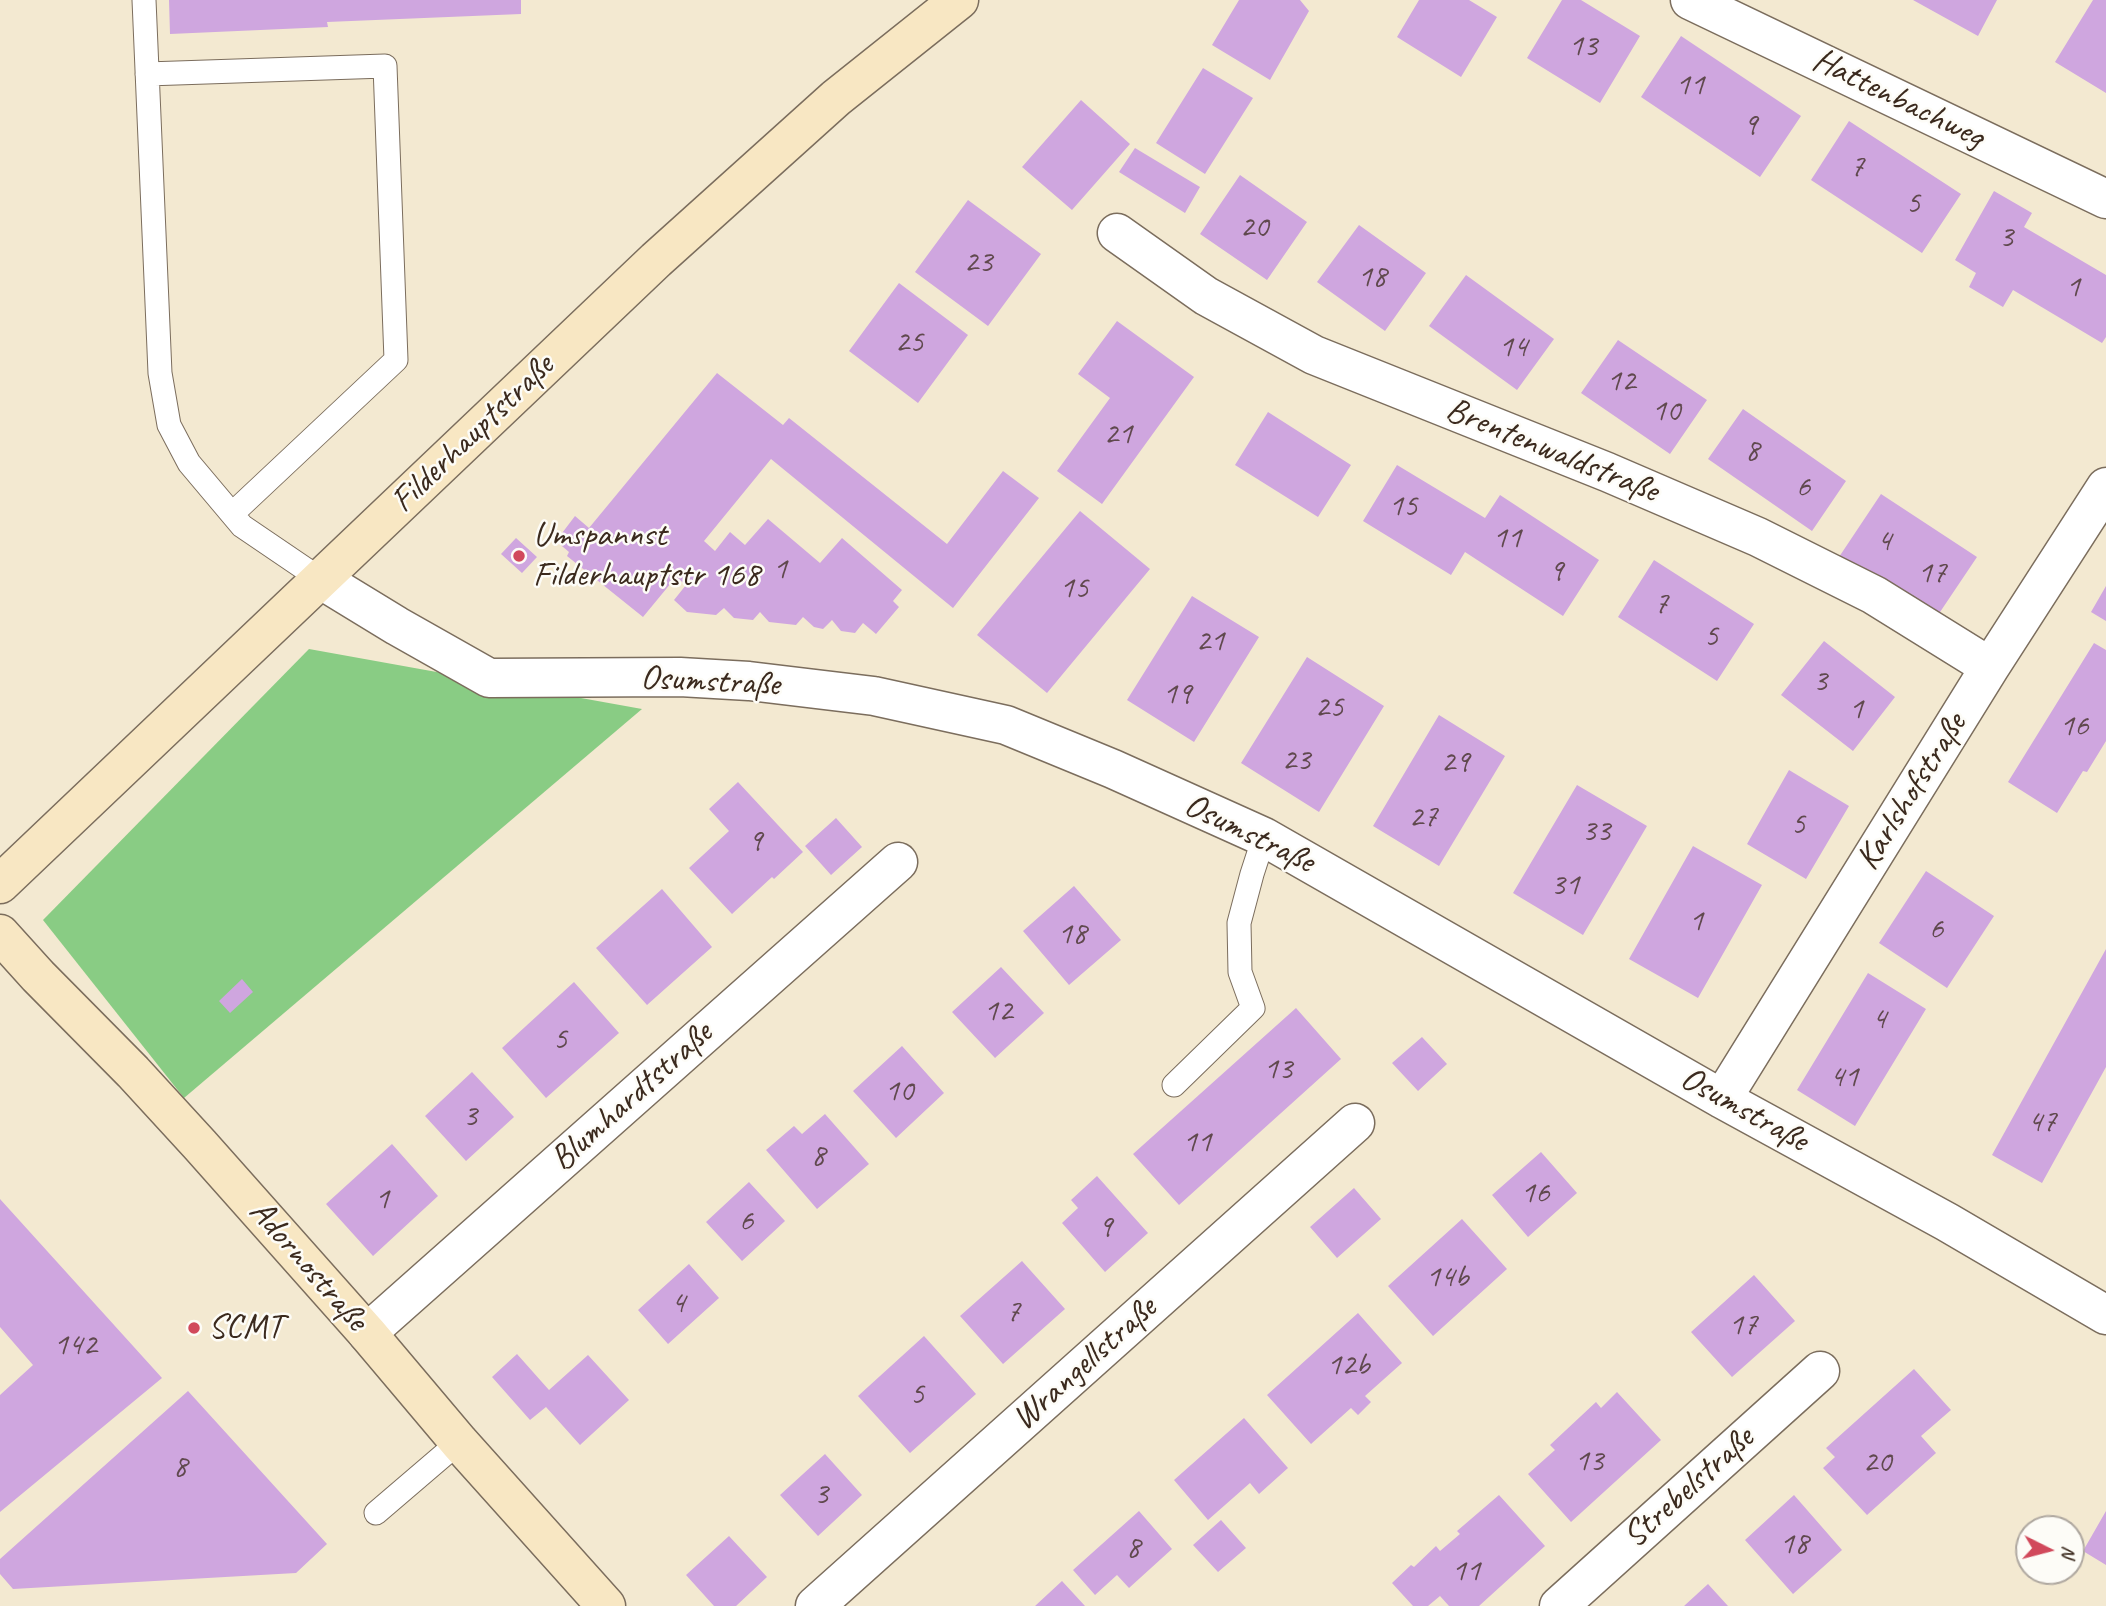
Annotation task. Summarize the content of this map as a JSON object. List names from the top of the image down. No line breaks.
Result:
{"streets":{"main road":["Filderhauptstraße","Adornostraße"],"street":["Hattenbachweg","Brentenwaldstraße","Osumstraße","Karlshofstraße","Blumhardtstraße","Wrangellstraße","Strebelstraße"]},"crossings":[["Filderhauptstraße","Osumstraße"],["Brentenwaldstraße","Karlshofstraße"],["Osumstraße","Karlshofstraße"],["Blumhardtstraße","Adornostraße"]],"places":["Umspannst Filderhauptstr 168","SCMT"],"house_numbers":["13","11","9","7","5","20","3","23","18","1","25","14","12","10","21","8","6","15","11","4","1","9","17","15","7","5","21","3","19","25","1","16","23","29","27","5","33","9","31","1","6","18","12","4","5","13","41","10","3","47","11","8","16","1","6","9","14b","4","7","17","142","12b","5","13","20","8","3","18","8","11"],"north":"right"}
